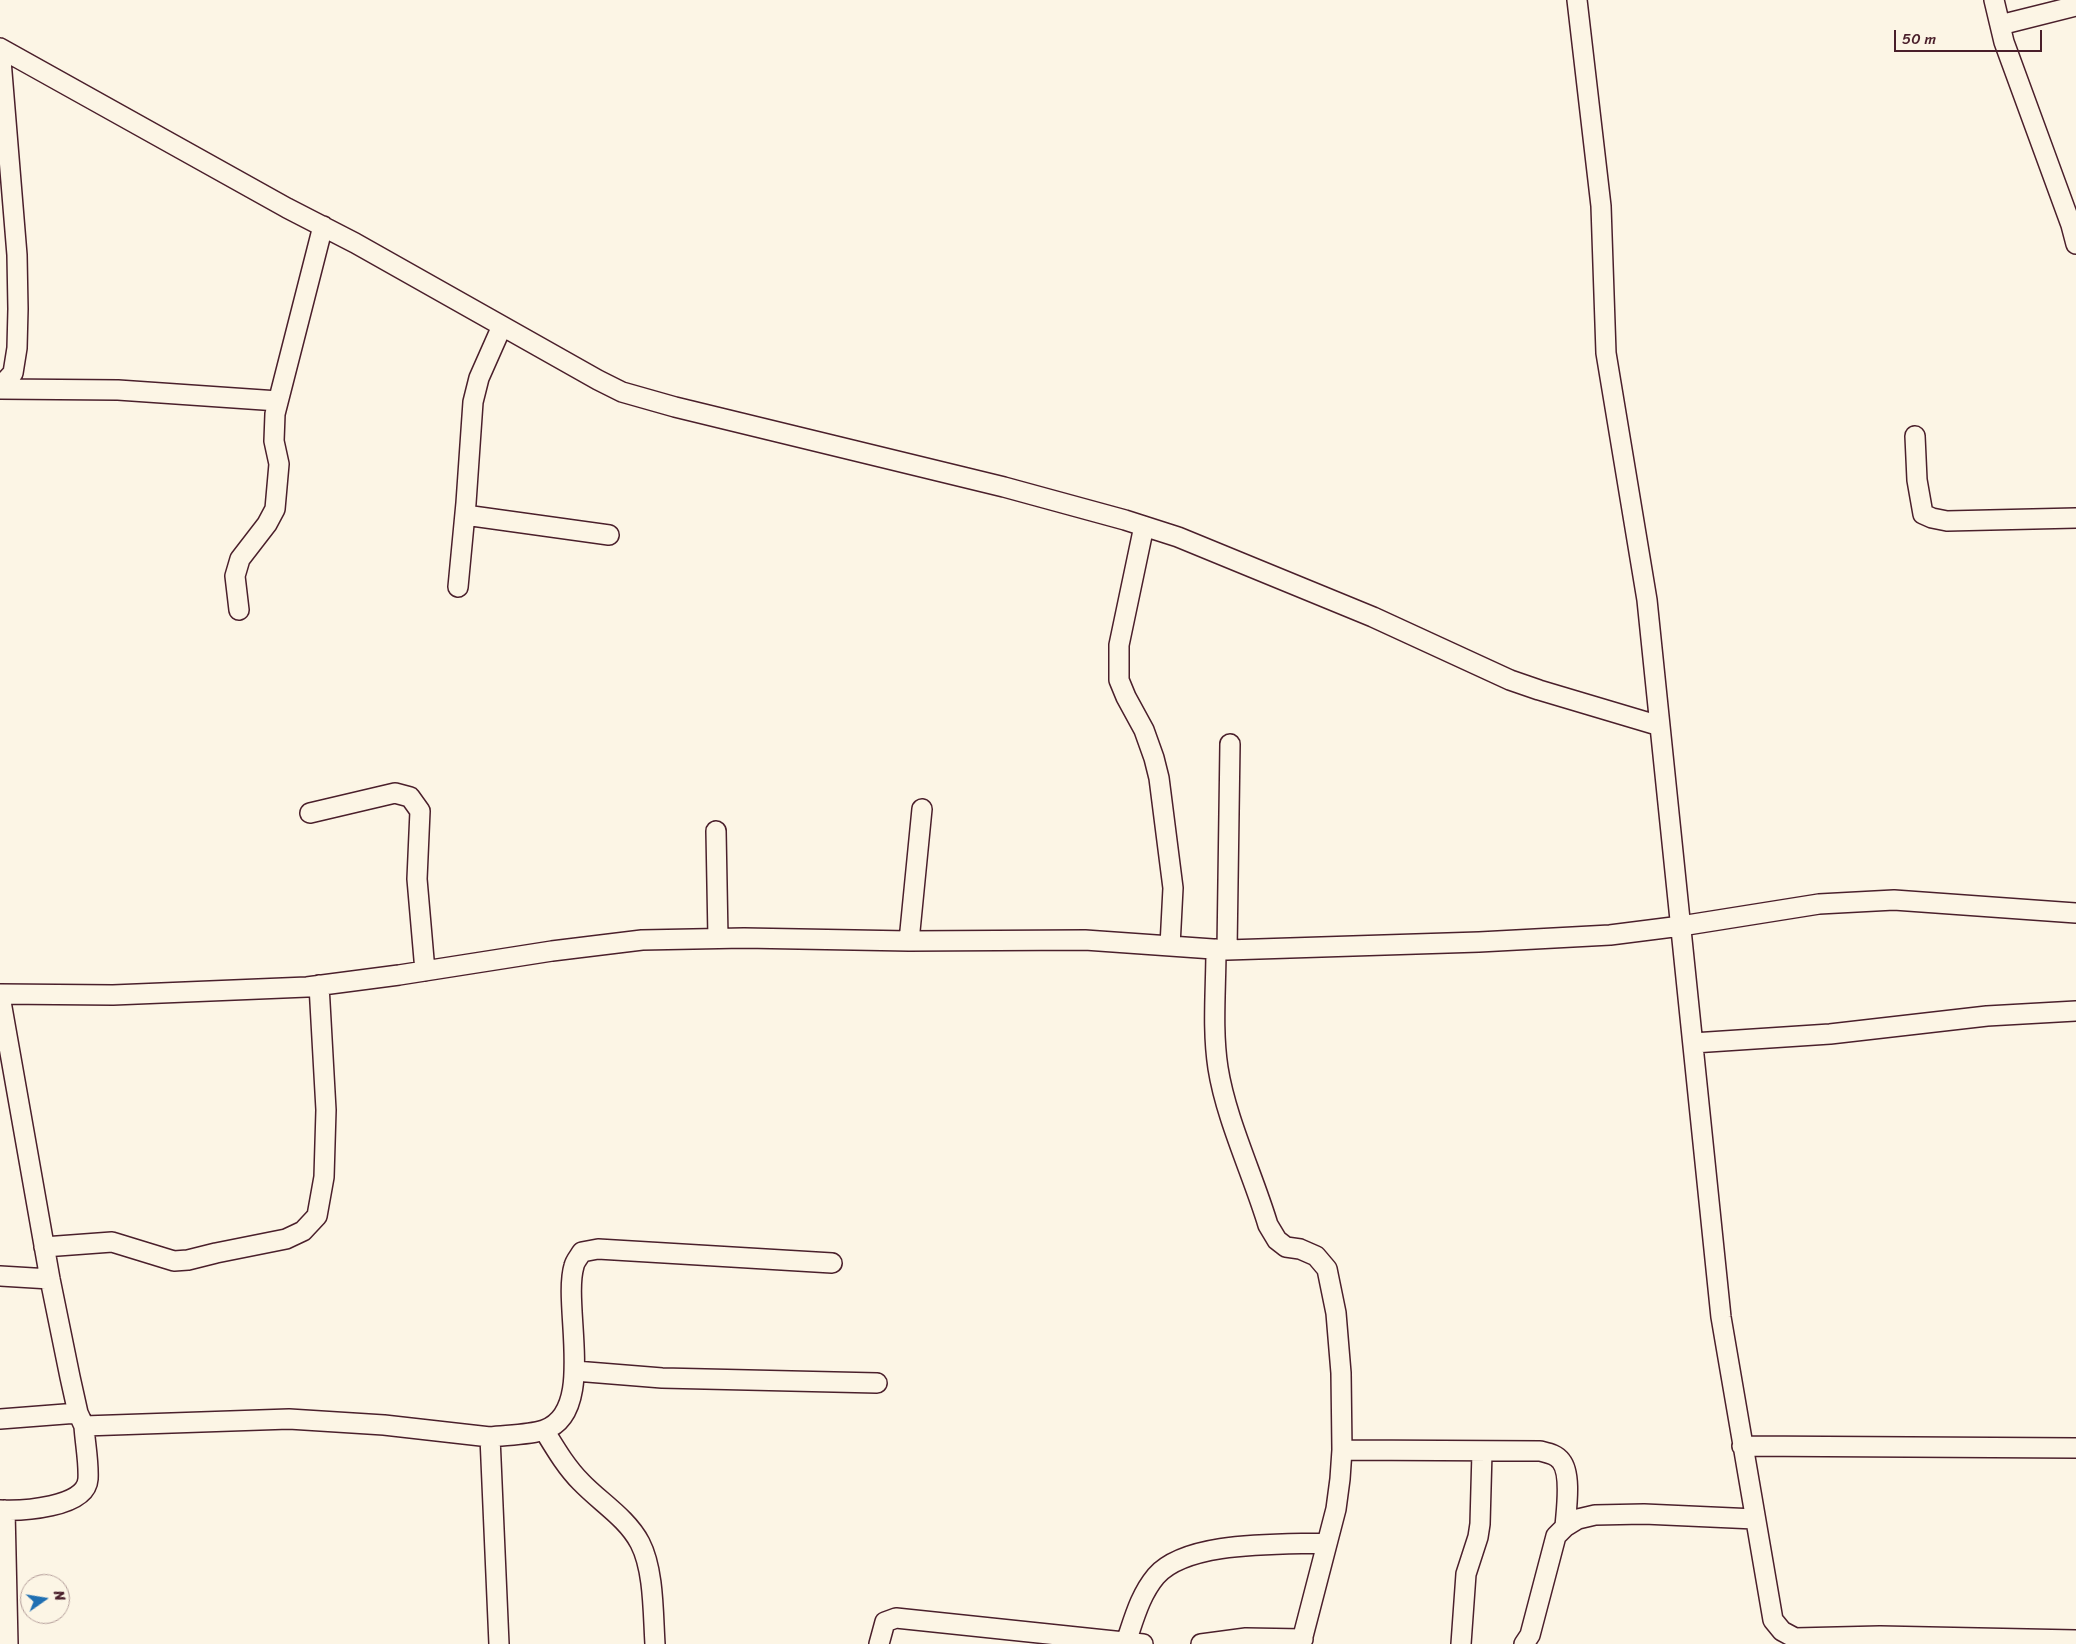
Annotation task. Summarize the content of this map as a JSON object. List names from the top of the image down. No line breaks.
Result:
{"scale_bar":"50 m","north":"right"}
